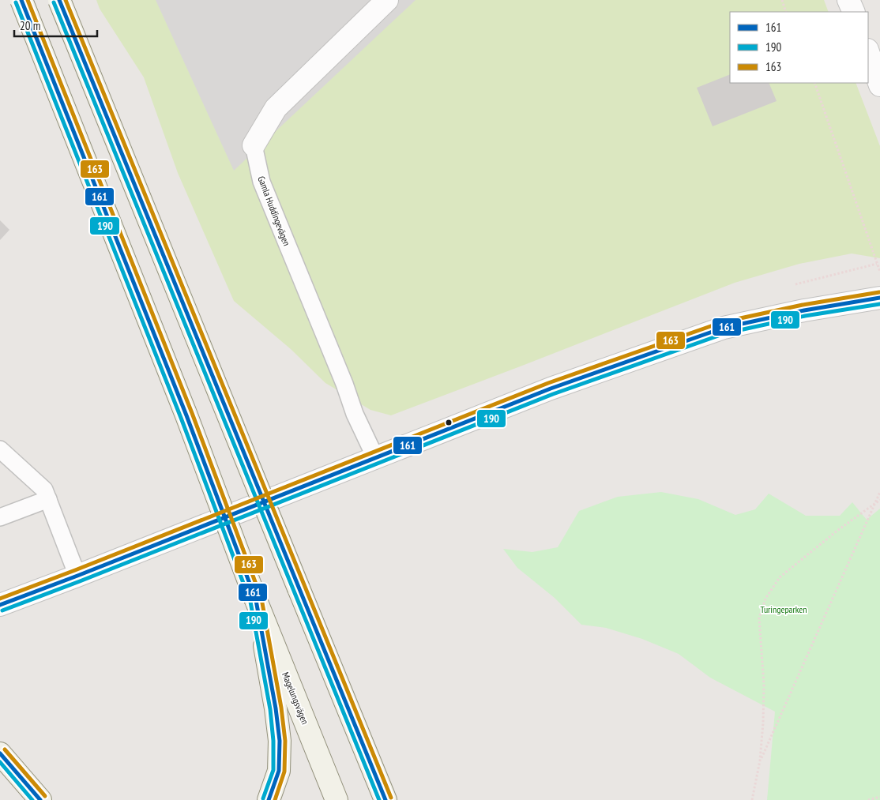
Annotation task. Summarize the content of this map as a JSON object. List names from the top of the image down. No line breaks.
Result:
{"streets":{"main road":["Magelungsvägen"],"street":["Gamla Huddingevägen"]},"parks":["Turingeparken"],"lines":["transit line 161","transit line 163","transit line 190"],"legend":["161","190","163"],"scale_bar":"20 m"}
